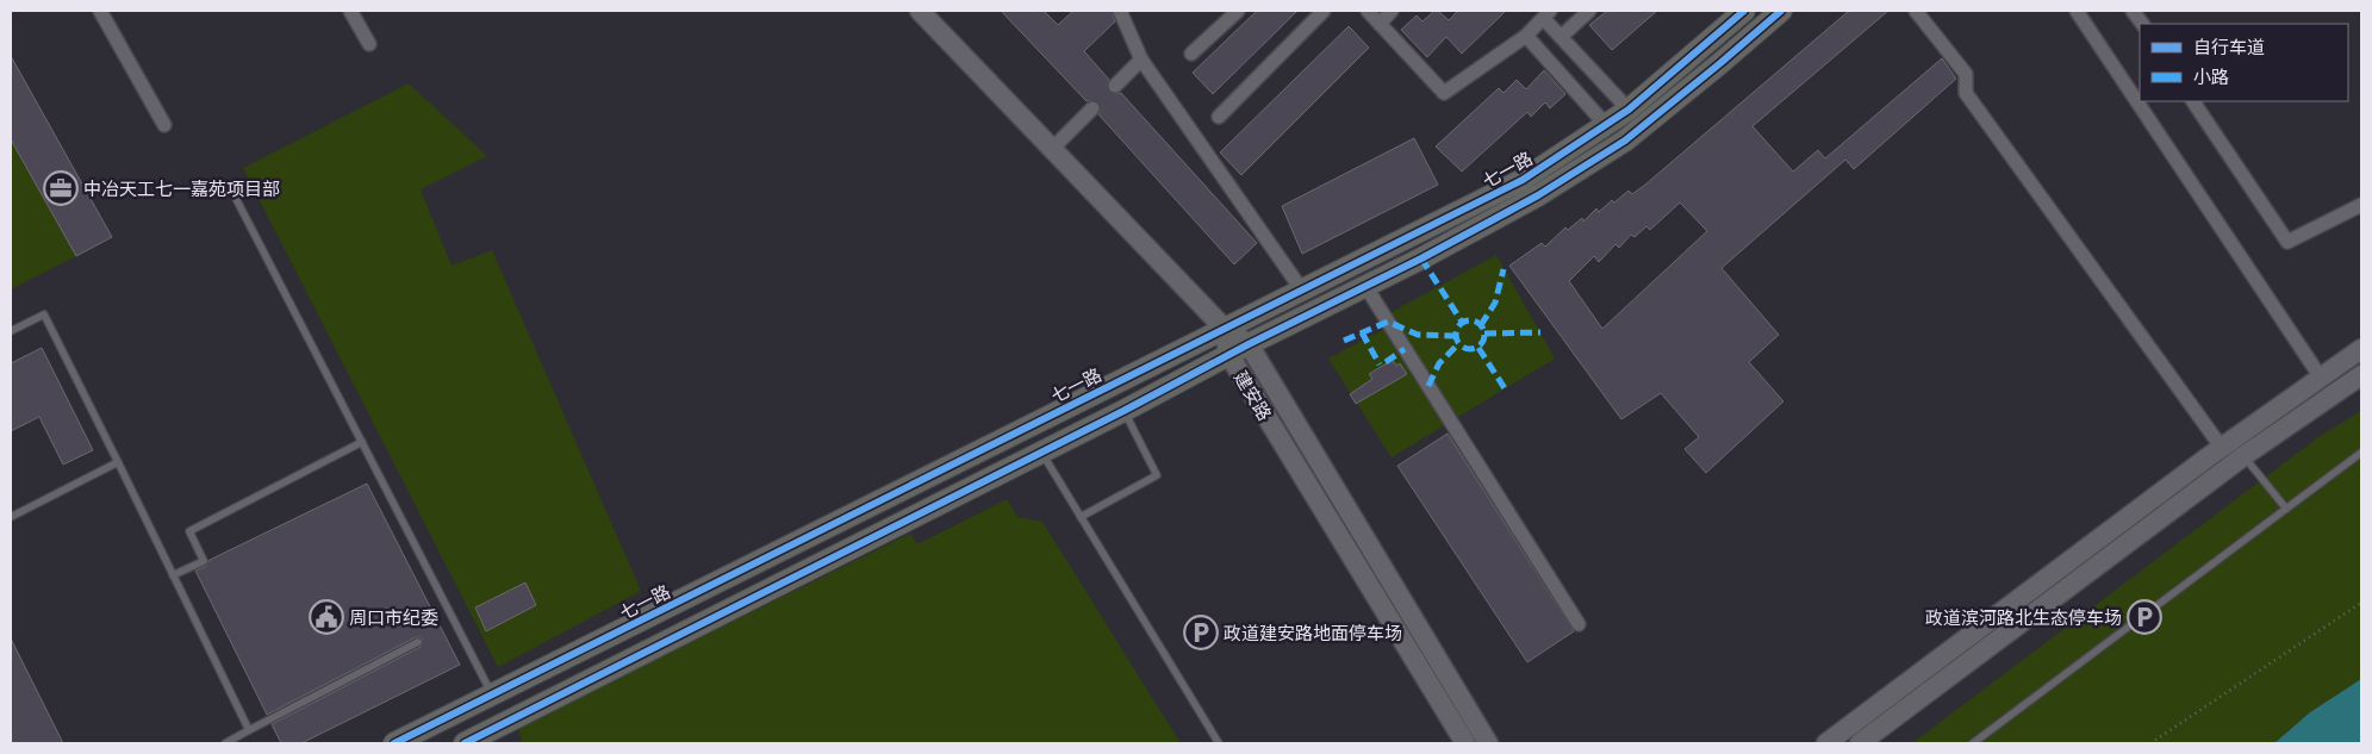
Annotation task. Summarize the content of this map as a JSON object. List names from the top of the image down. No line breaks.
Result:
{"streets":{"main road":["七一路"],"street":["建安路"]},"crossings":[["七一路","建安路"]],"places":{"office":["中冶天工七一嘉苑项目部"],"public building":["周口市纪委"],"parking":["政道滨河路北生态停车场","政道建安路地面停车场"]},"legend":["自行车道","小路"]}
